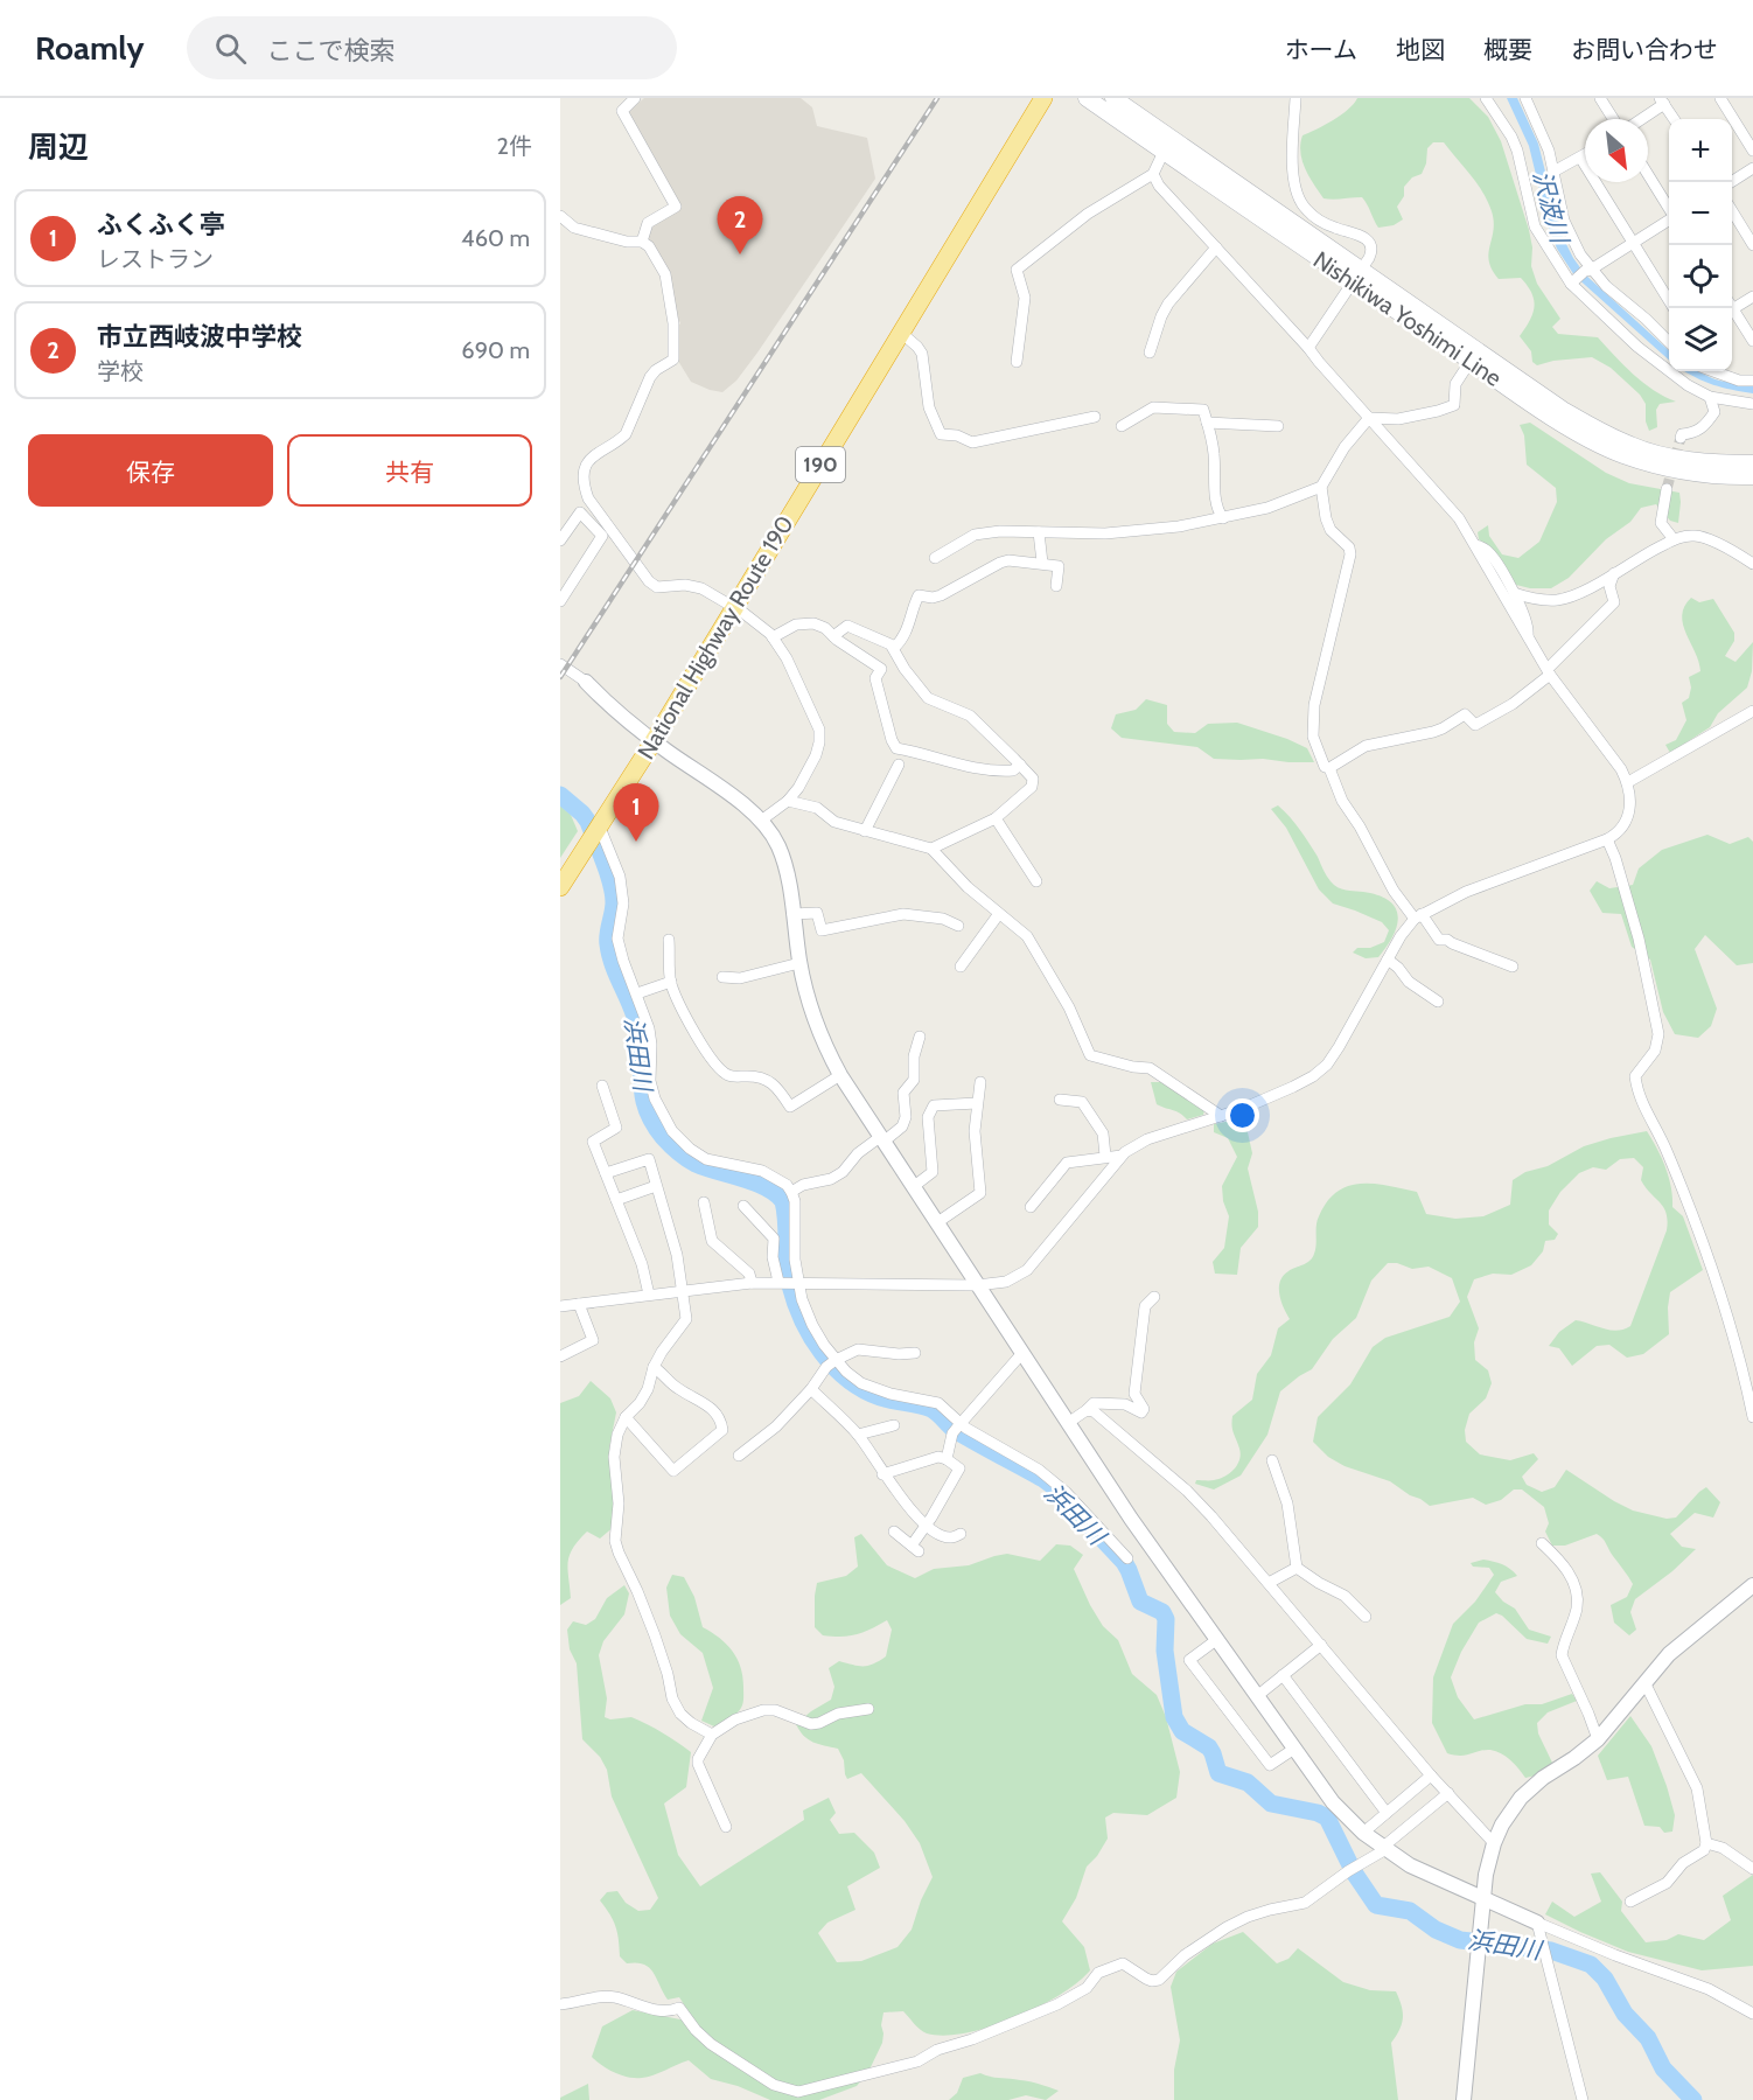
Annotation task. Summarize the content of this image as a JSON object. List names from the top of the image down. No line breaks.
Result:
{"streets":{"highway":["190","National Highway Route 190"],"main road":["Nishikiwa Yoshimi Line"]},"water":["沢波川","浜田川"],"north":"bottom right","page":{"header":"Roamly","search":"ここで検索","nav":["ホーム","地図","概要","お問い合わせ"],"heading":["周辺","2件"],"map_buttons":["+","−"],"list":[{"mark":"1","name":"ふくふく亭","note":"レストラン","value":"460 m"},{"mark":"2","name":"市立西岐波中学校","note":"学校","value":"690 m"}],"pins":["2","1"],"buttons":["保存","共有"]}}
